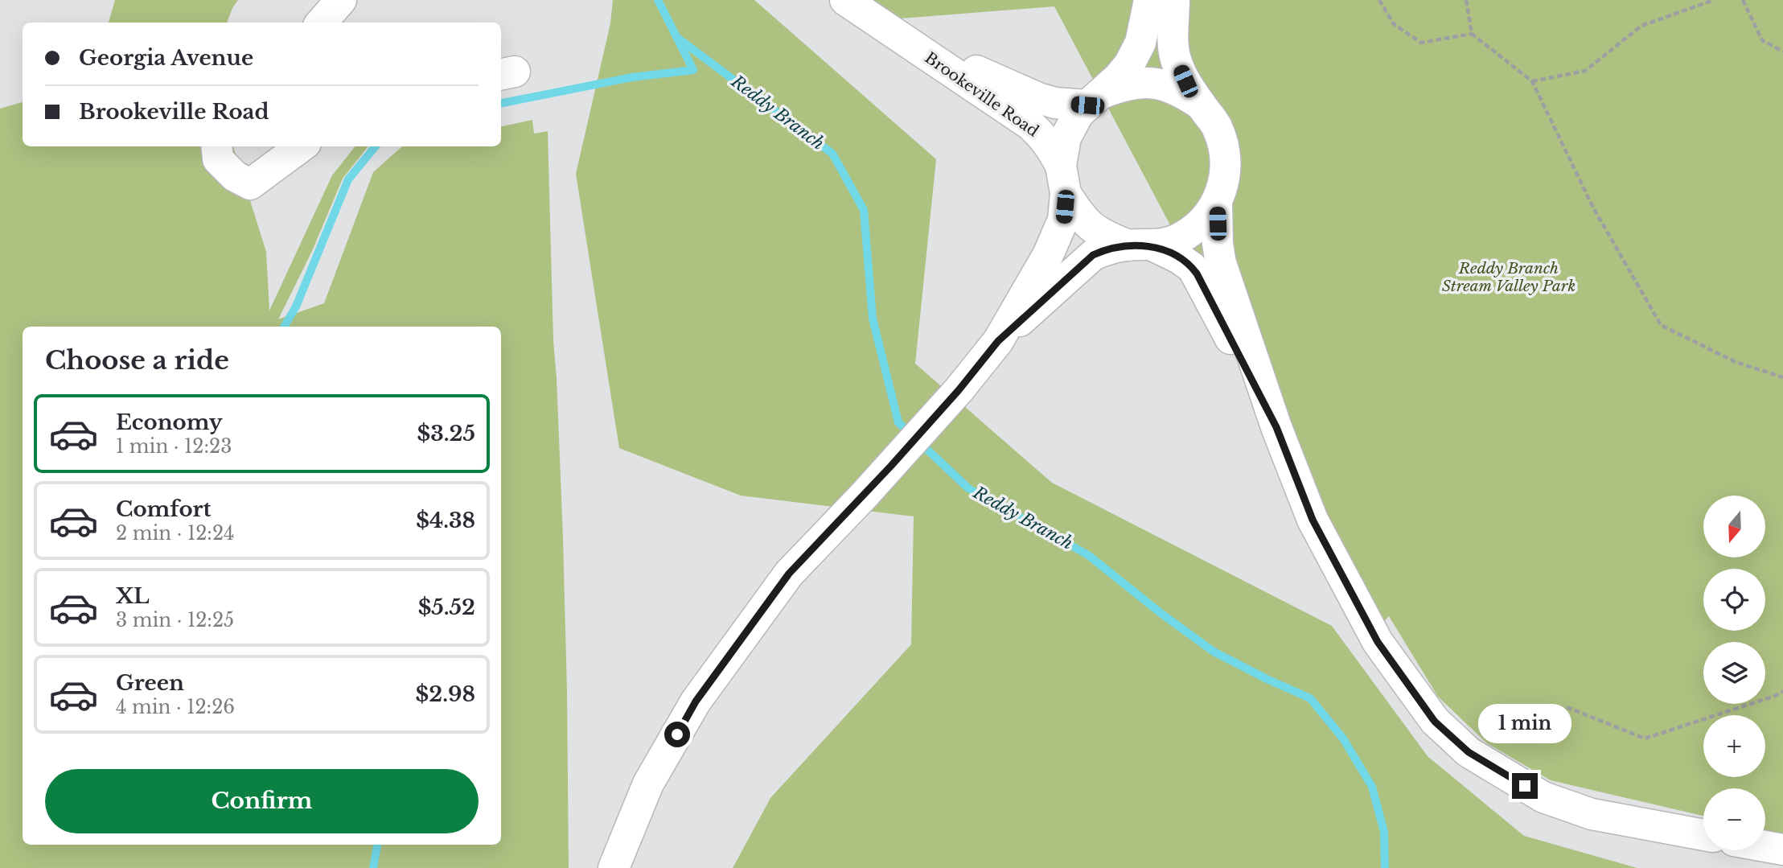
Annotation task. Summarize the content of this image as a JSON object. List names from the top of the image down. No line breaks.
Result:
{"streets":{"main road":["Brookeville Road"]},"water":["Reddy Branch"],"parks":["Reddy Branch Stream Valley Park"],"north":"bottom","page":{"banner":["Georgia Avenue","Brookeville Road"],"heading":"Choose a ride","list":[{"name":"Economy","note":"1 min · 12:23","value":"$3.25"},{"name":"Comfort","note":"2 min · 12:24","value":"$4.38"},{"name":"XL","note":"3 min · 12:25","value":"$5.52"},{"name":"Green","note":"4 min · 12:26","value":"$2.98"}],"map_buttons":["+","−"],"bubble":"1 min","buttons":"Confirm"}}
